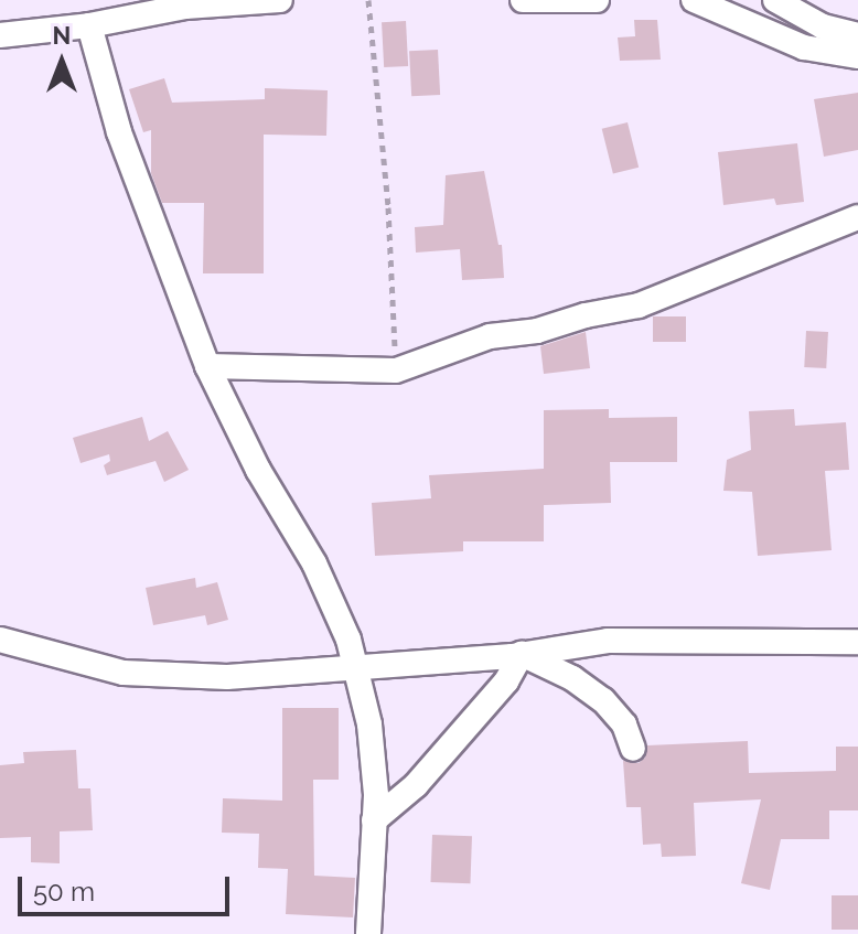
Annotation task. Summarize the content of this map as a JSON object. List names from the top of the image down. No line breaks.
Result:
{"scale_bar":"50 m","north":"top"}
